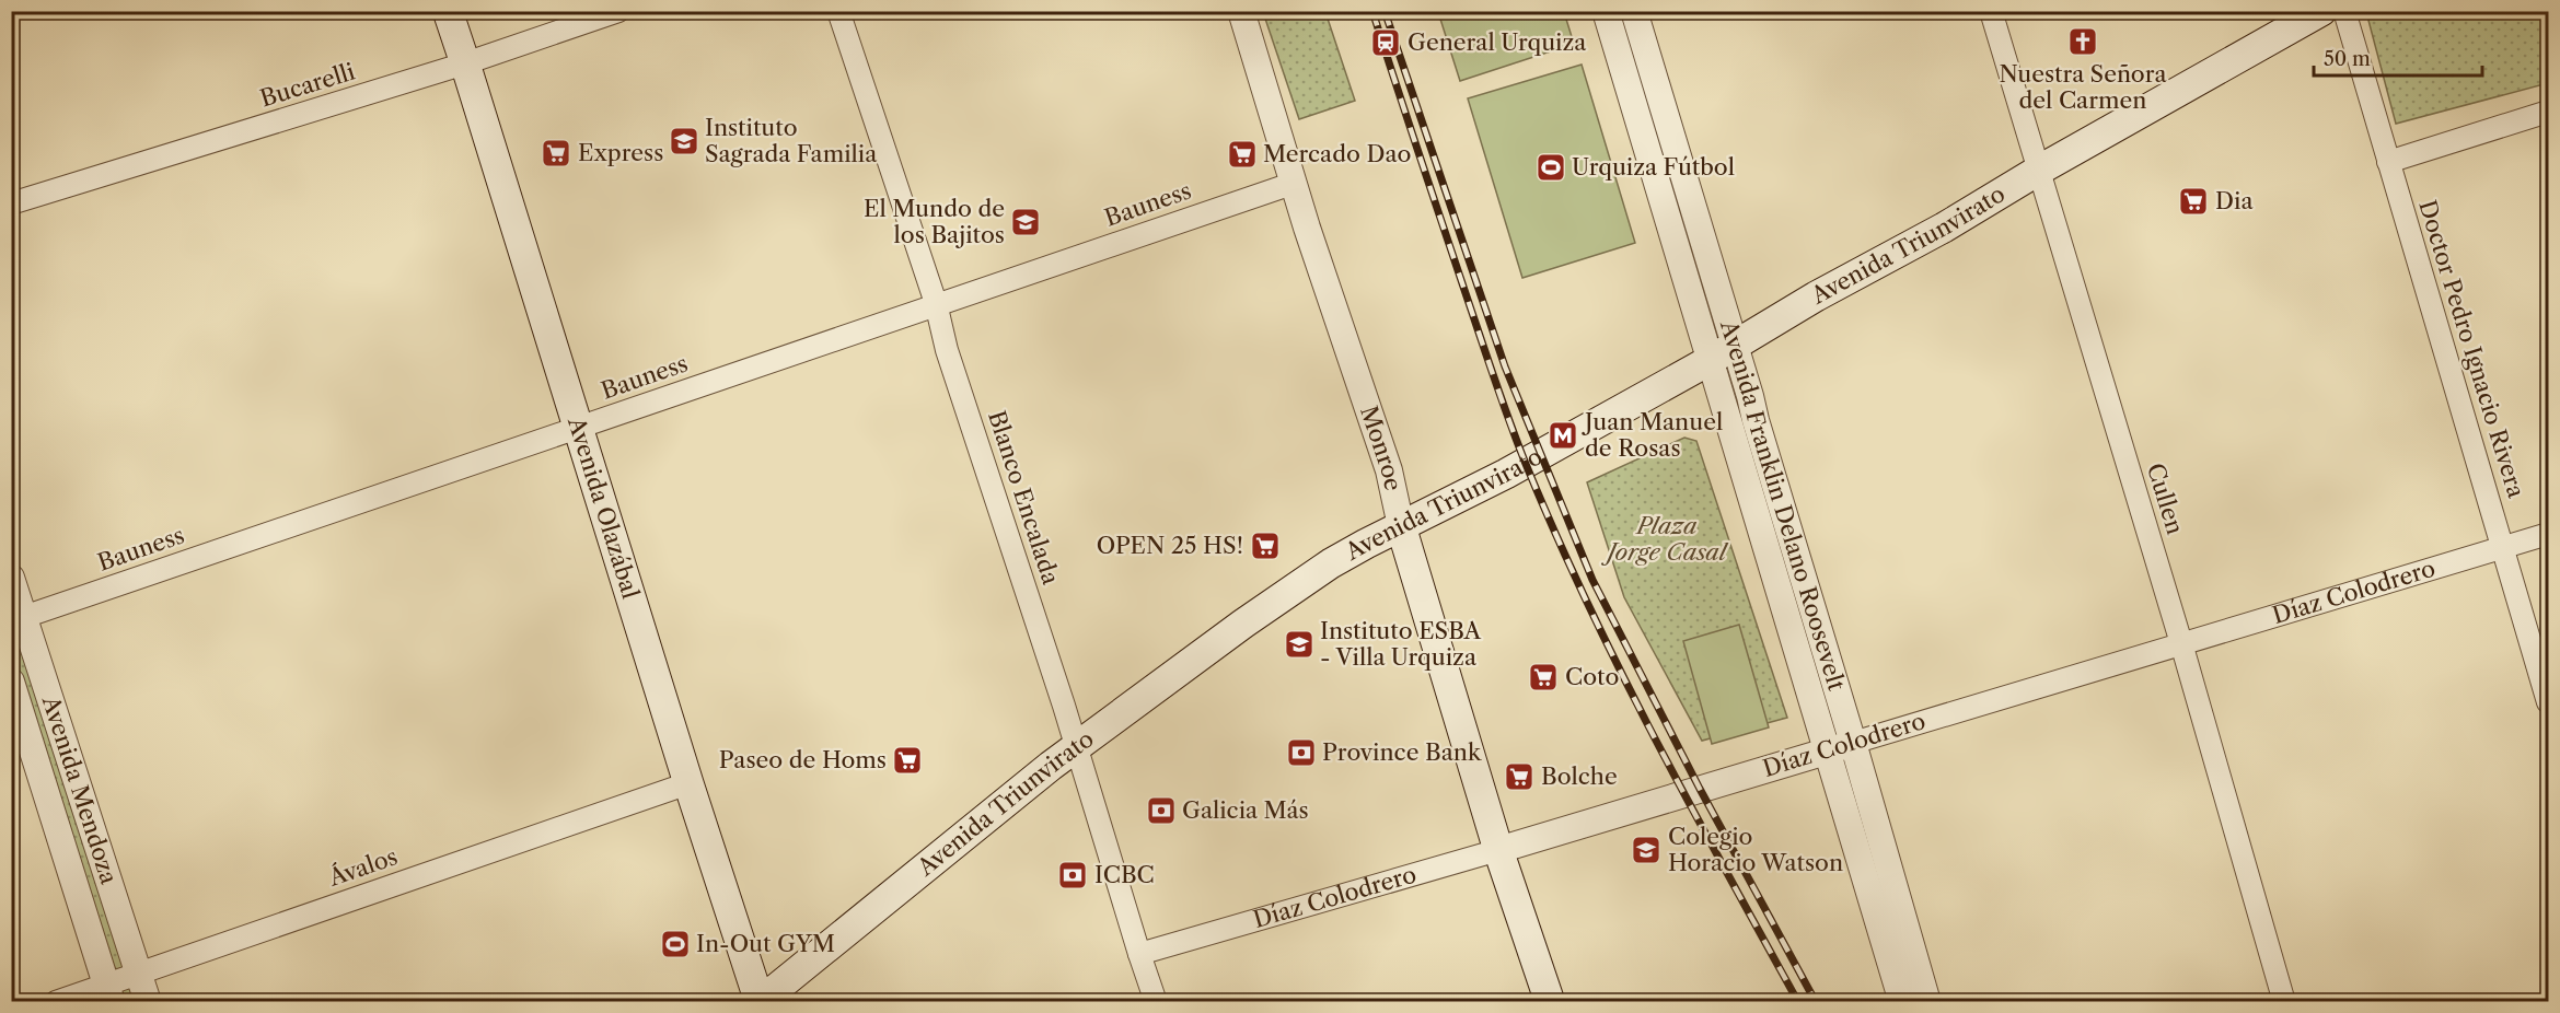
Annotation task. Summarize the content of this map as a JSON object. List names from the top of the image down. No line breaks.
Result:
{"streets":{"main road":["Avenida Triunvirato","Monroe","Avenida Olazábal"],"street":["Bucarelli","Bauness","Doctor Pedro Ignacio Rivera","Blanco Encalada","Cullen","Avenida Franklin Delano Roosevelt","Díaz Colodrero","Avenida Mendoza","Ávalos"]},"crossings":[["Bucarelli","Avenida Olazábal"],["Bauness","Monroe"],["Bauness","Blanco Encalada"],["Bauness","Avenida Olazábal"],["Bauness","Avenida Mendoza"],["Avenida Triunvirato","Monroe"],["Avenida Triunvirato","Blanco Encalada"],["Avenida Triunvirato","Cullen"],["Avenida Triunvirato","Avenida Olazábal"],["Avenida Triunvirato","Avenida Franklin Delano Roosevelt"],["Doctor Pedro Ignacio Rivera","Díaz Colodrero"],["Monroe","Díaz Colodrero"],["Blanco Encalada","Díaz Colodrero"],["Cullen","Díaz Colodrero"],["Avenida Olazábal","Ávalos"],["Avenida Franklin Delano Roosevelt","Díaz Colodrero"],["Avenida Mendoza","Ávalos"]],"parks":["Plaza Jorge Casal"],"places":{"church":["Nuestra Señora del Carmen"],"station":["General Urquiza"],"school or university":["Instituto Sagrada Familia","El Mundo de los Bajitos","Instituto ESBA - Villa Urquiza","Colegio Horacio Watson"],"supermarket":["Express","Mercado Dao","Dia","OPEN 25 HS!","Coto","Paseo de Homs","Bolche"],"sports":["Urquiza Fútbol","In-Out GYM"],"metro station":["Juan Manuel de Rosas"],"bank":["Province Bank","Galicia Más","ICBC"]},"scale_bar":"50 m"}
